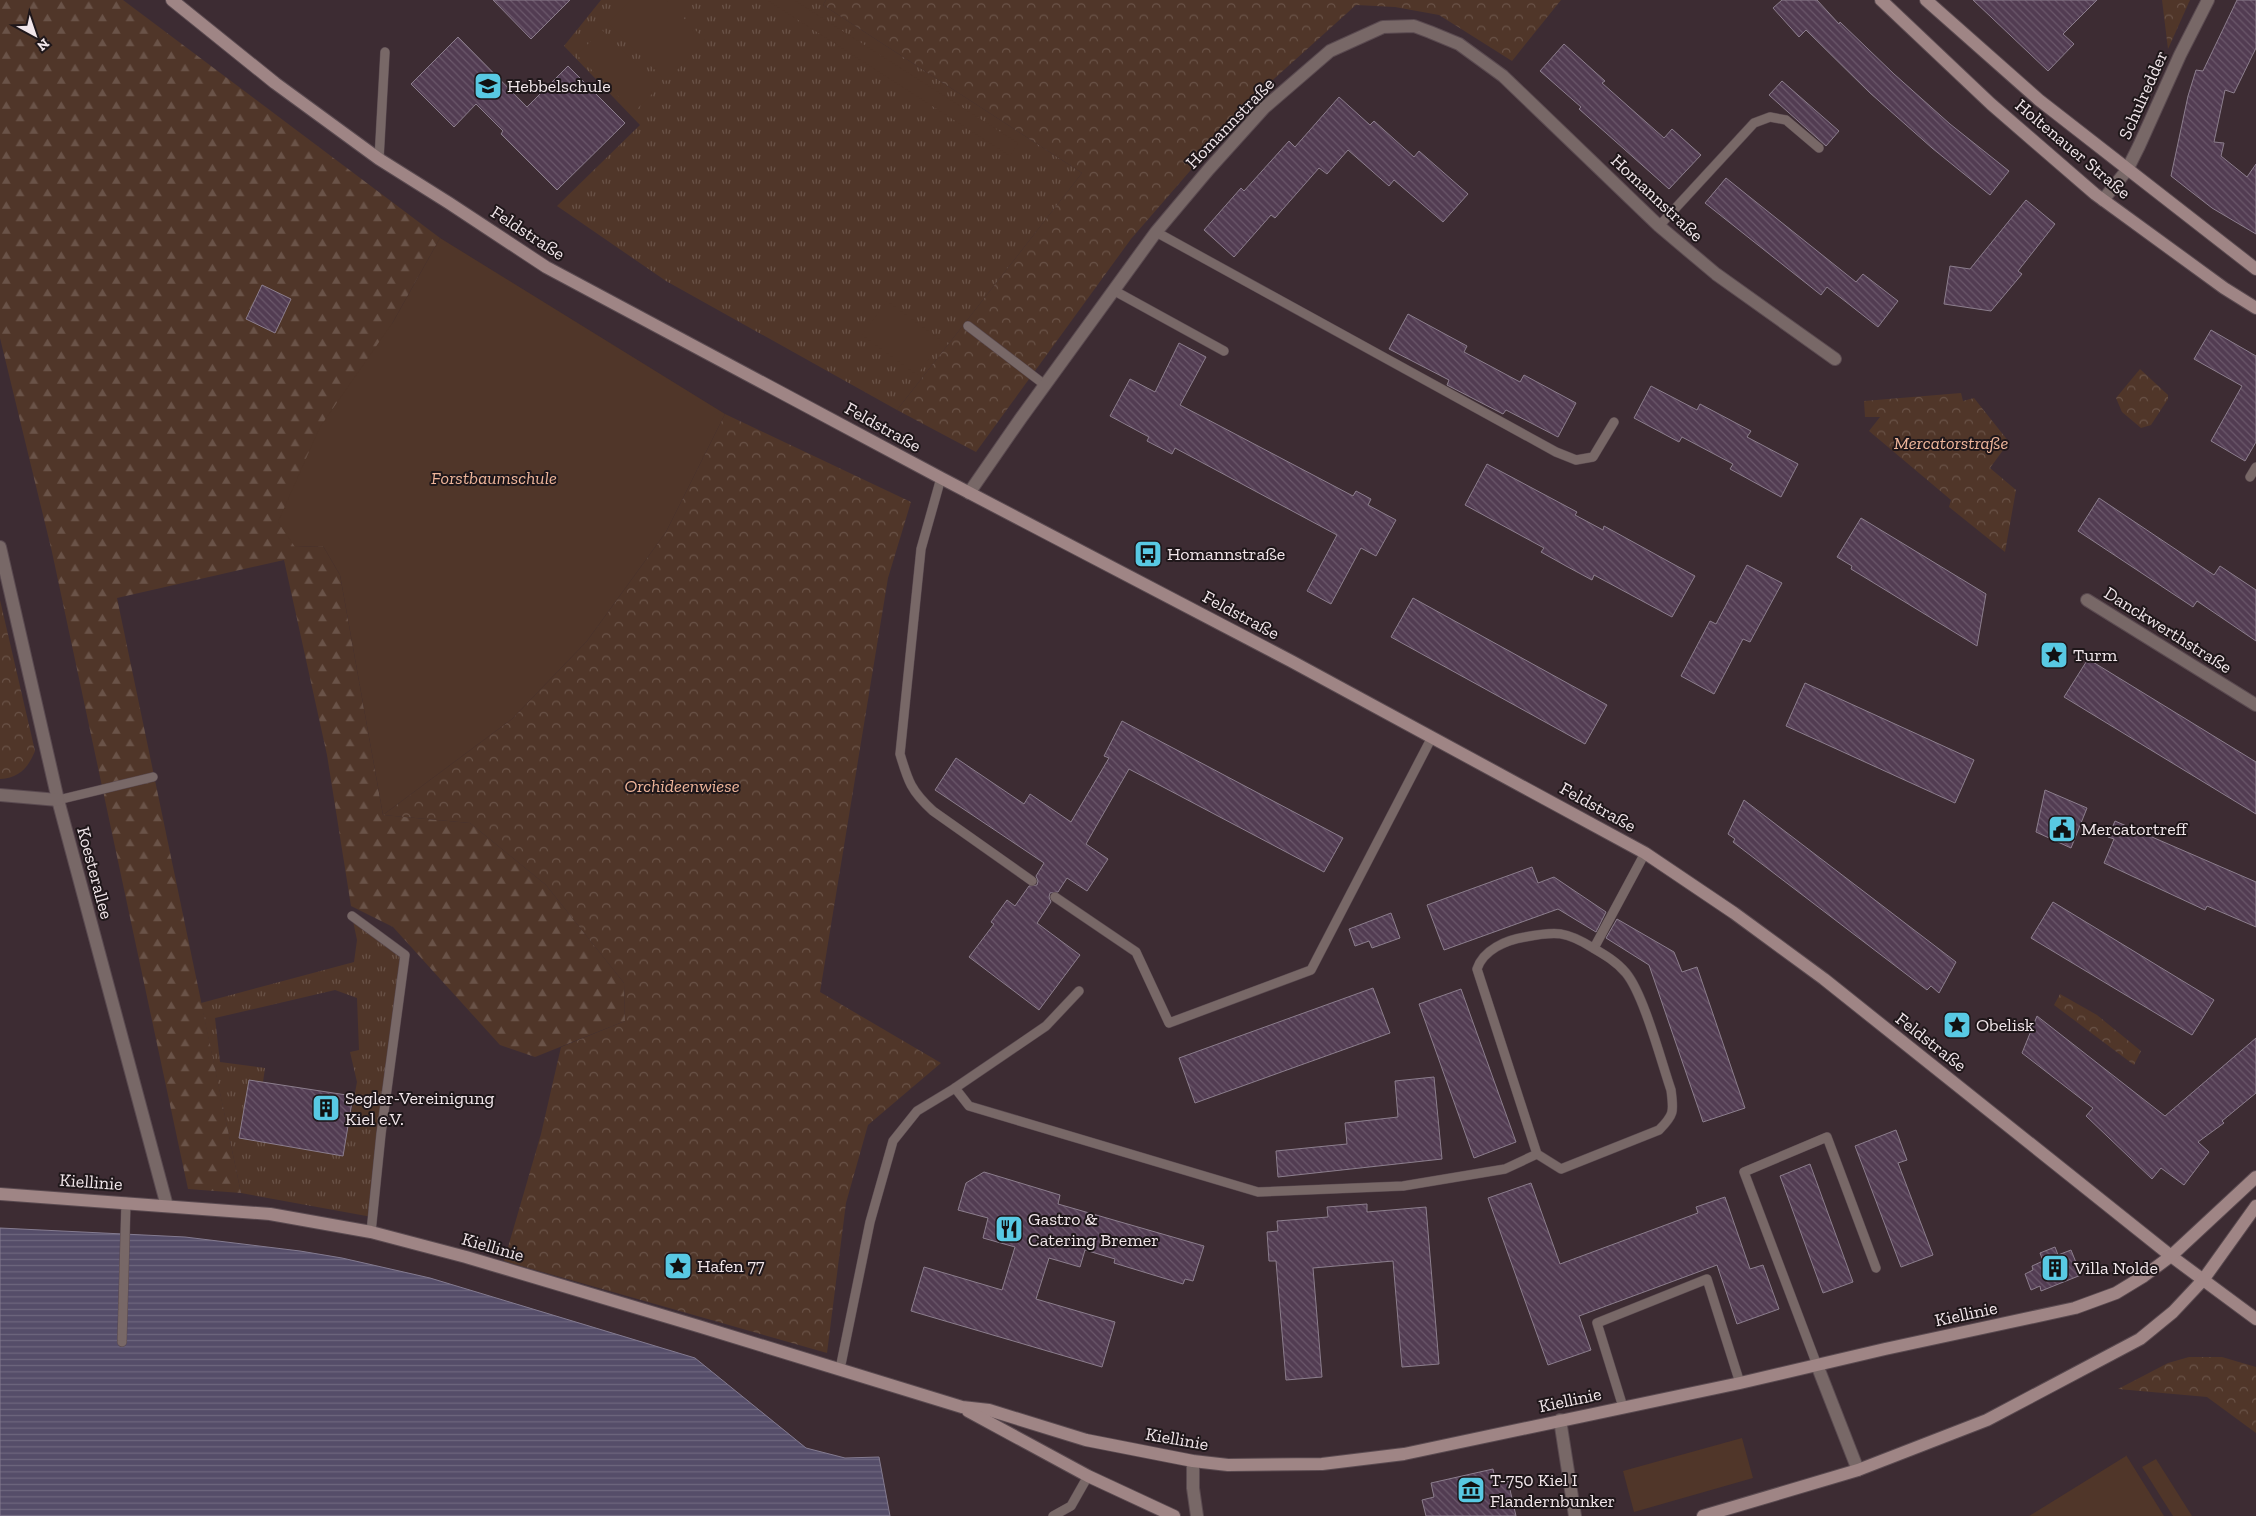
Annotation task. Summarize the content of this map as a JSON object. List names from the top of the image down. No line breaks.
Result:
{"streets":{"street":["Schulredder","Homannstraße","Holtenauer Straße","Feldstraße","Danckwerthstraße","Koesterallee","Kiellinie"]},"crossings":[["Schulredder","Holtenauer Straße"],["Homannstraße","Feldstraße"],["Feldstraße","Kiellinie"],["Koesterallee","Kiellinie"]],"parks":["Mercatorstraße","Forstbaumschule","Orchideenwiese"],"places":{"school or university":["Hebbelschule"],"bus stop":["Homannstraße"],"place":["Turm","Obelisk","Hafen 77"],"public building":["Mercatortreff"],"building":["Segler-Vereinigung Kiel e.V.","Villa Nolde"],"restaurant":["Gastro & Catering Bremer"],"museum":["T-750 Kiel I Flandernbunker"]},"north":"bottom right"}
